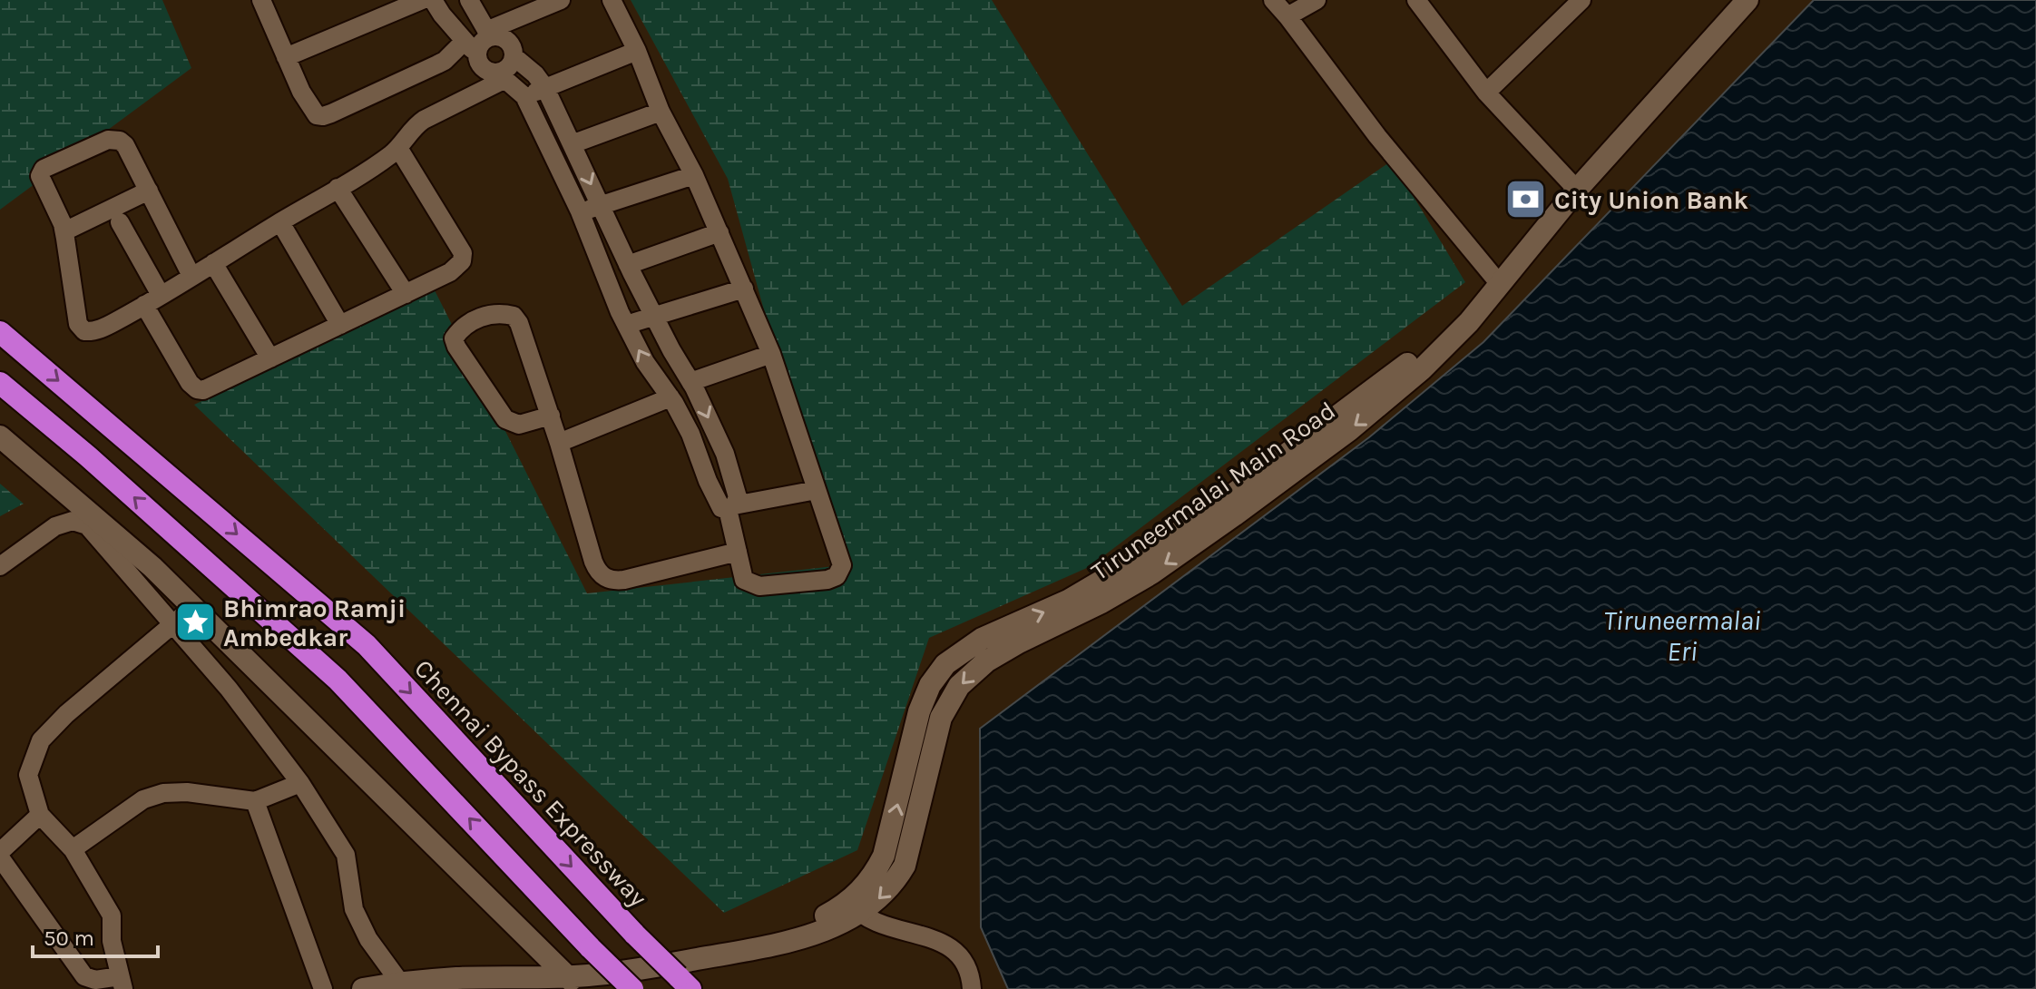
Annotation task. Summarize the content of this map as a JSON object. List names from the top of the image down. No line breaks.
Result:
{"streets":{"highway":["Chennai Bypass Expressway"],"main road":["Tiruneermalai Main Road"]},"water":["Tiruneermalai Eri"],"places":{"bank":["City Union Bank"],"place":["Bhimrao Ramji Ambedkar"]},"scale_bar":"50 m"}
